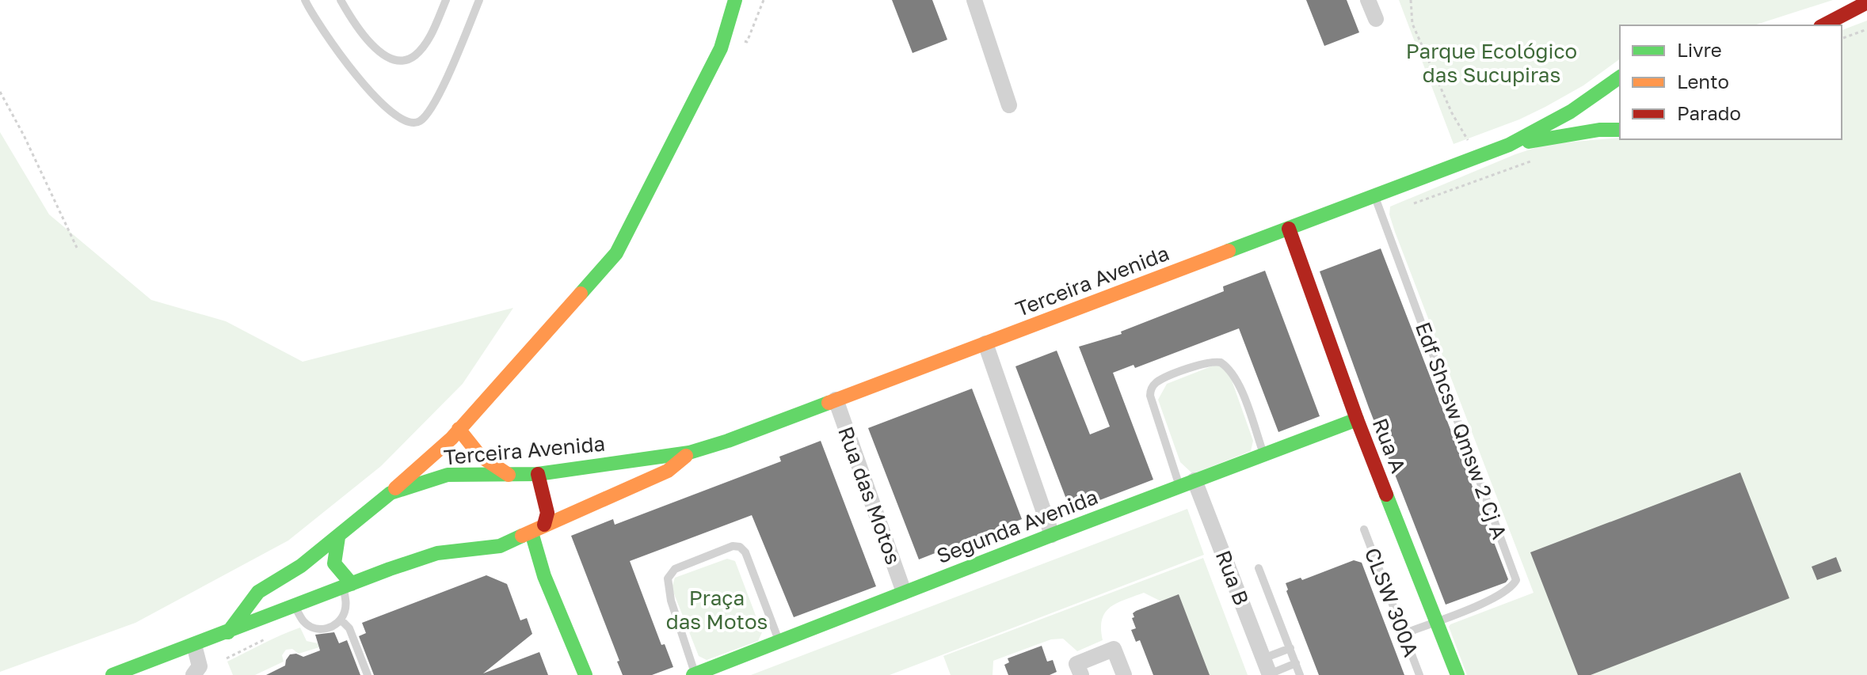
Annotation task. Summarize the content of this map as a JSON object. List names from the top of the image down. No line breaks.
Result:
{"streets":{"street":["Terceira Avenida","Rua A","Rua das Motos","Segunda Avenida","Rua B"],"lane":["Edf Shcsw Qmsw 2 Cj A","CLSW 300A"]},"crossings":[["Terceira Avenida","Edf Shcsw Qmsw 2 Cj A"],["Terceira Avenida","Rua A"],["Terceira Avenida","Rua das Motos"],["Edf Shcsw Qmsw 2 Cj A","Rua A"],["Rua A","Segunda Avenida"],["Rua das Motos","Segunda Avenida"],["Segunda Avenida","Rua B"]],"parks":["Parque Ecológico das Sucupiras","Praça das Motos"],"legend":["Livre","Lento","Parado"]}
